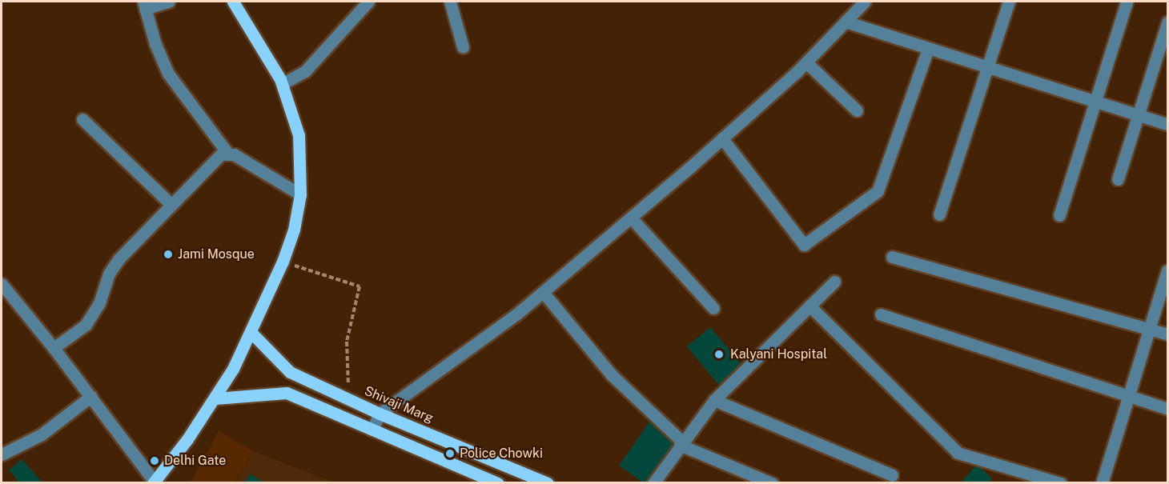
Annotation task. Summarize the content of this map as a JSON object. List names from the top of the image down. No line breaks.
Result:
{"streets":{"main road":["Shivaji Marg"]},"places":["Jami Mosque","Kalyani Hospital","Police Chowki","Delhi Gate"]}
